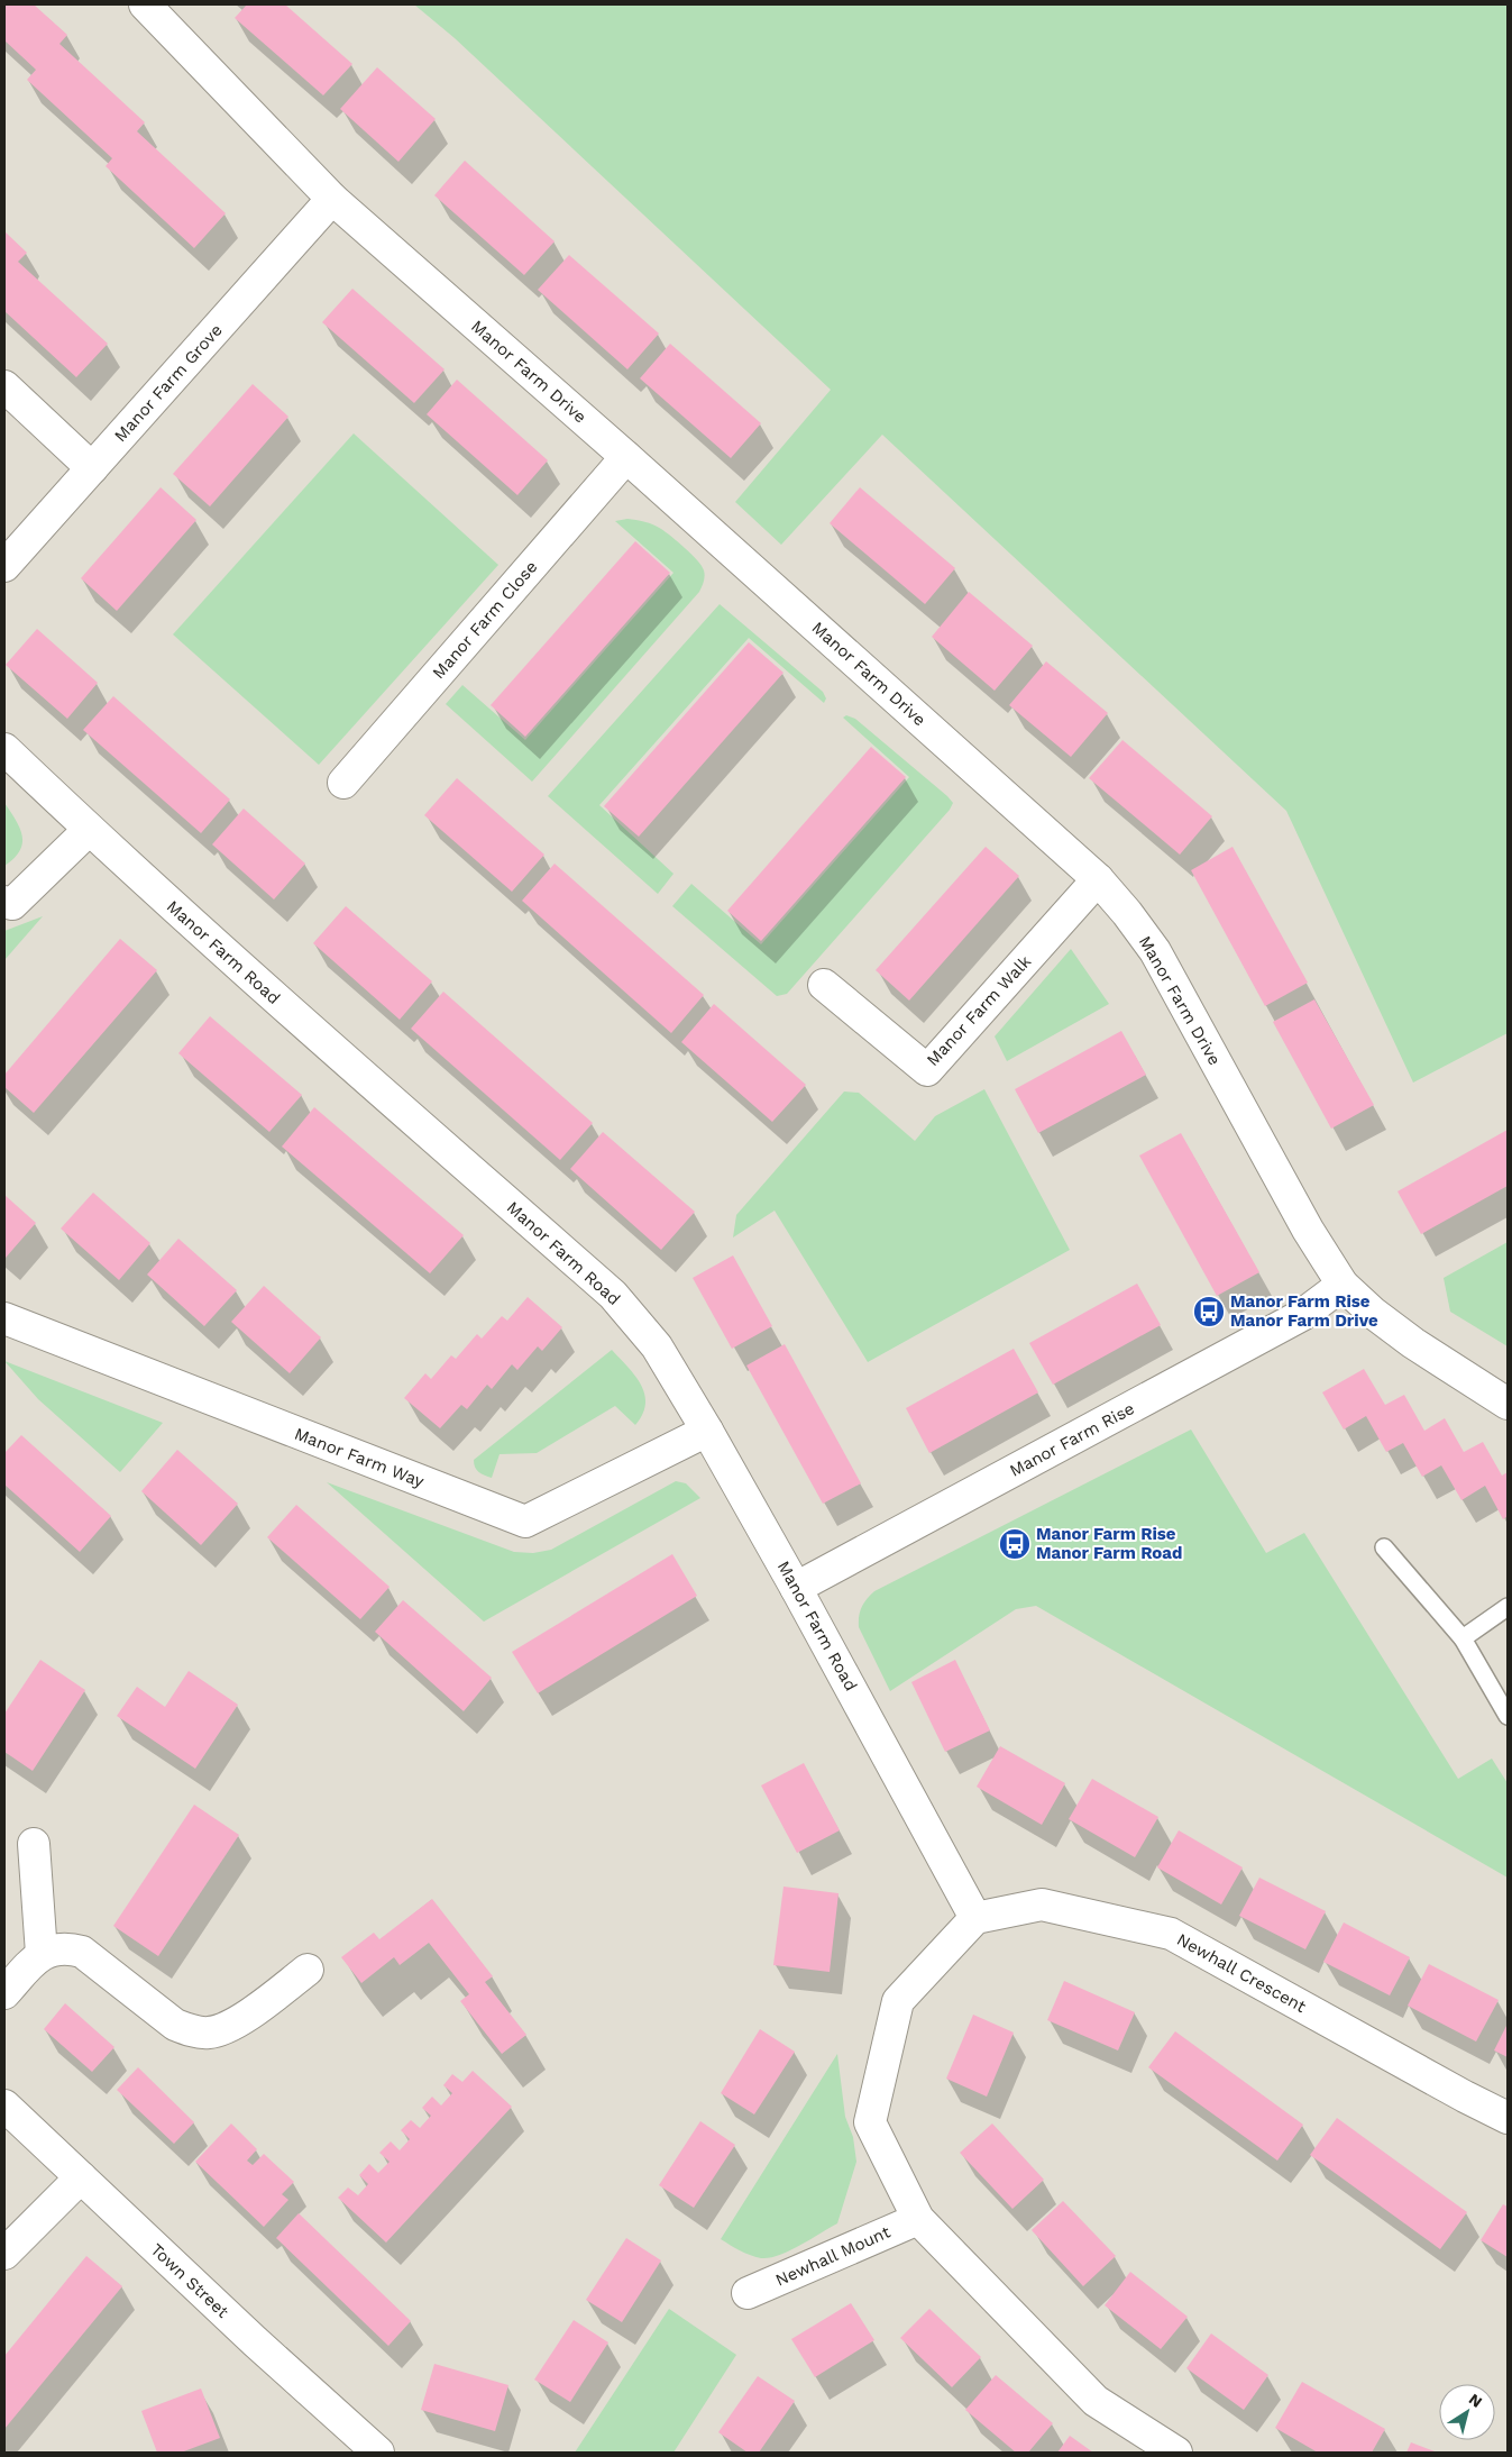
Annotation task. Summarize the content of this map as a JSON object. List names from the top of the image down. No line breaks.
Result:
{"streets":{"street":["Manor Farm Drive","Manor Farm Grove","Manor Farm Close","Manor Farm Road","Manor Farm Walk","Manor Farm Rise","Manor Farm Way","Newhall Crescent","Newhall Mount","Town Street"]},"crossings":[["Manor Farm Drive","Manor Farm Grove"],["Manor Farm Drive","Manor Farm Close"],["Manor Farm Drive","Manor Farm Walk"],["Manor Farm Drive","Manor Farm Rise"],["Manor Farm Road","Manor Farm Rise"],["Manor Farm Road","Manor Farm Way"],["Manor Farm Road","Newhall Crescent"]],"places":{"bus stop":["Manor Farm Rise Manor Farm Drive","Manor Farm Rise Manor Farm Road"]},"north":"top right"}
